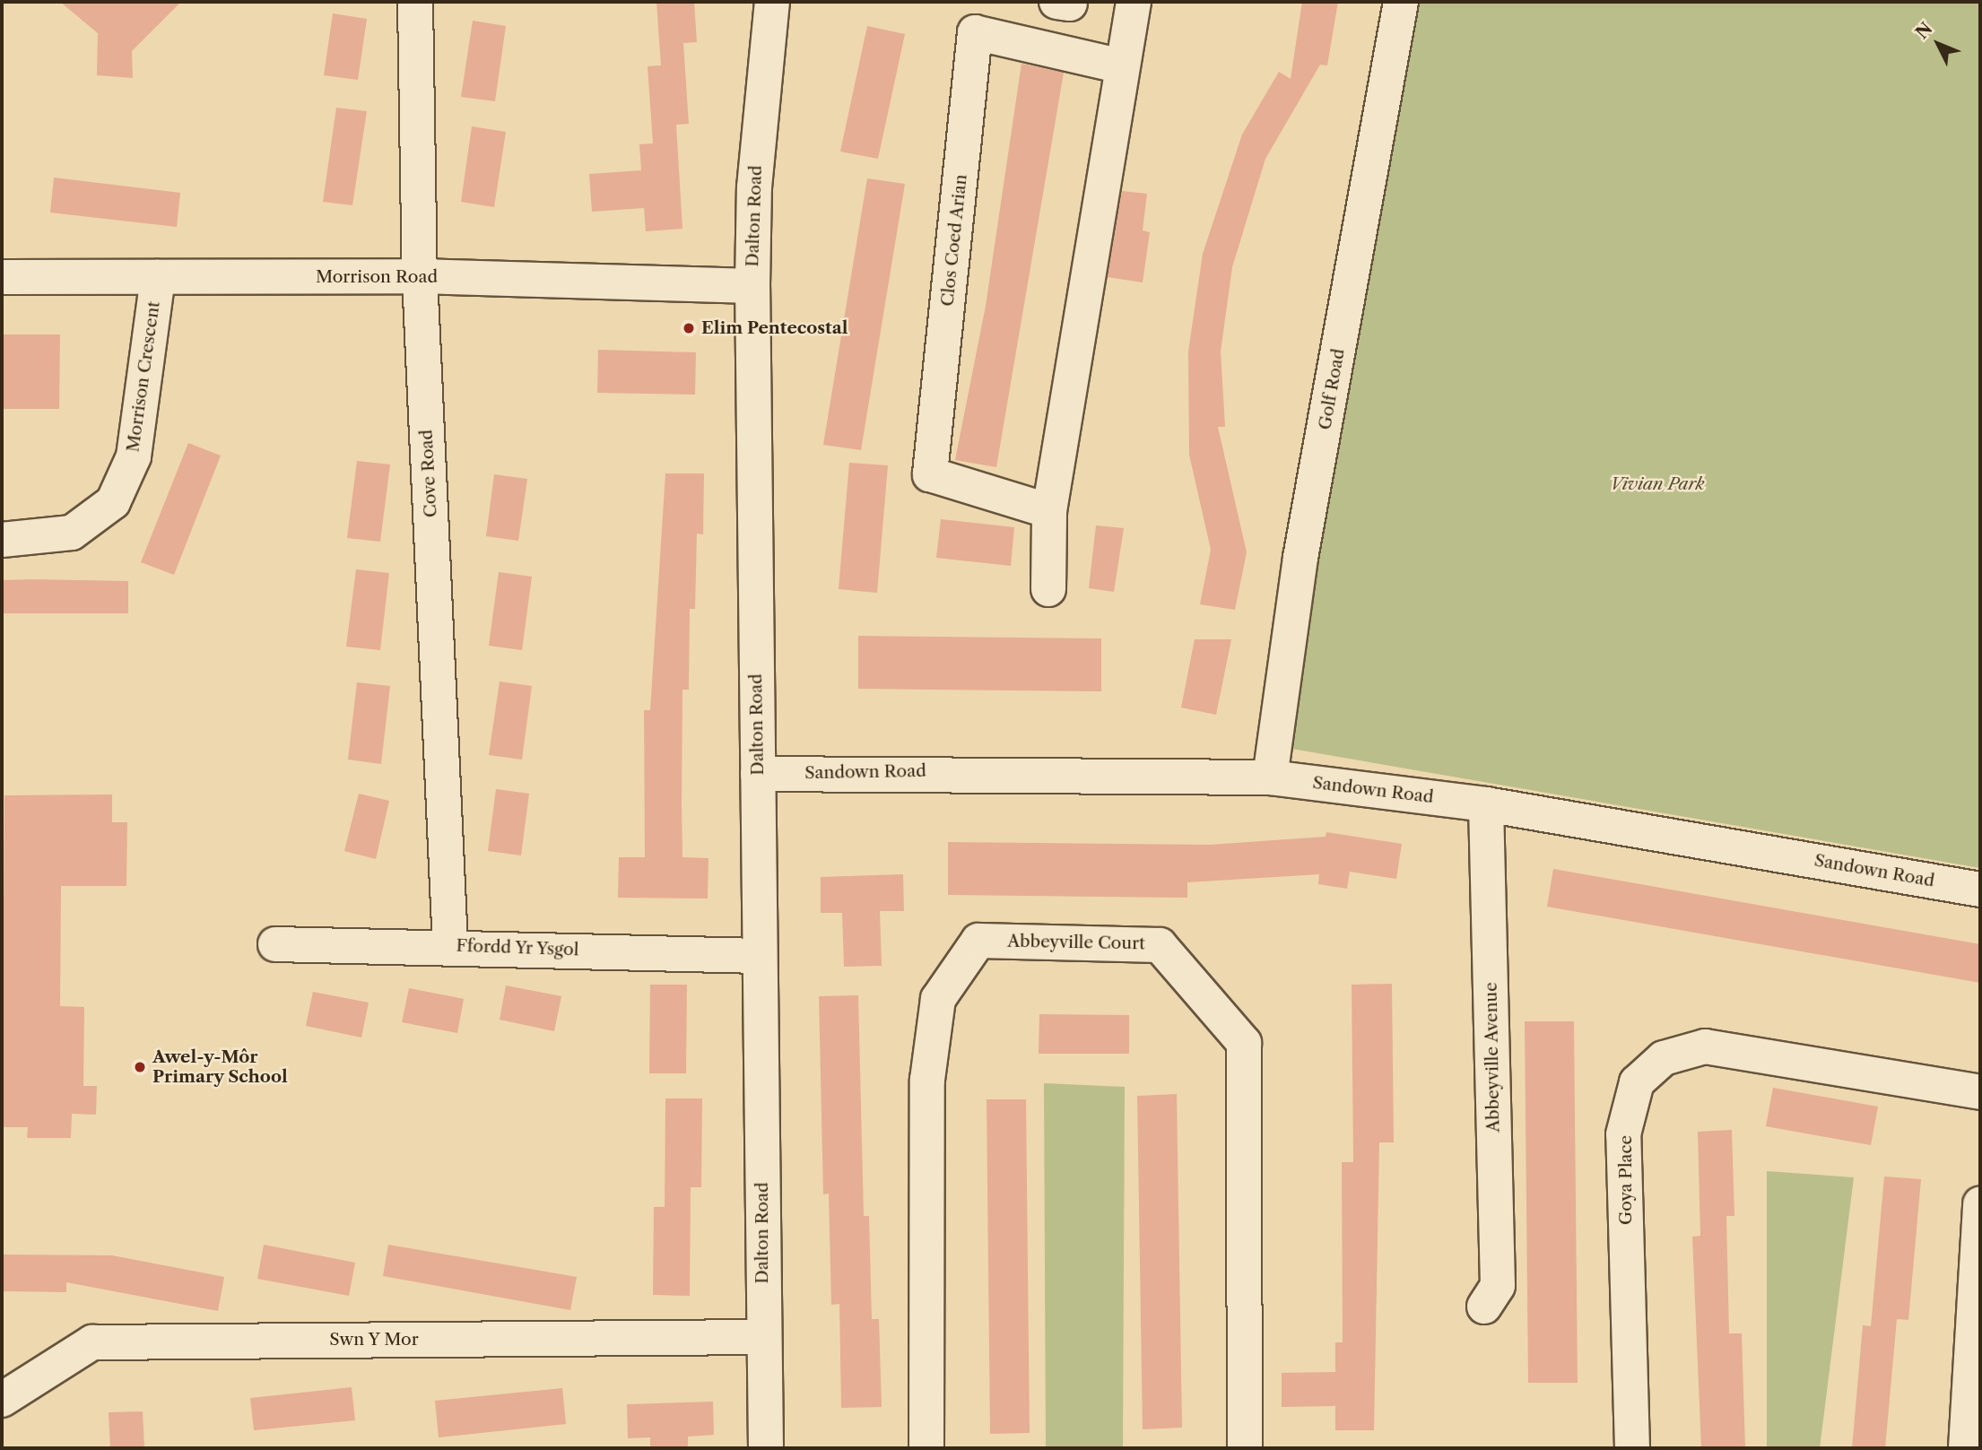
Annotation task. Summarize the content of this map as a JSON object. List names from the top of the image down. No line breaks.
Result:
{"streets":{"street":["Dalton Road","Clos Coed Arian","Morrison Road","Morrison Crescent","Golf Road","Cove Road","Sandown Road","Abbeyville Court","Ffordd Yr Ysgol","Abbeyville Avenue","Goya Place","Swn Y Mor"]},"crossings":[["Dalton Road","Morrison Road"],["Dalton Road","Sandown Road"],["Dalton Road","Ffordd Yr Ysgol"],["Dalton Road","Swn Y Mor"],["Morrison Road","Morrison Crescent"],["Morrison Road","Cove Road"],["Golf Road","Sandown Road"],["Cove Road","Ffordd Yr Ysgol"],["Sandown Road","Abbeyville Avenue"]],"parks":["Vivian Park"],"places":["Elim Pentecostal","Awel-y-Môr Primary School"],"north":"top left"}
